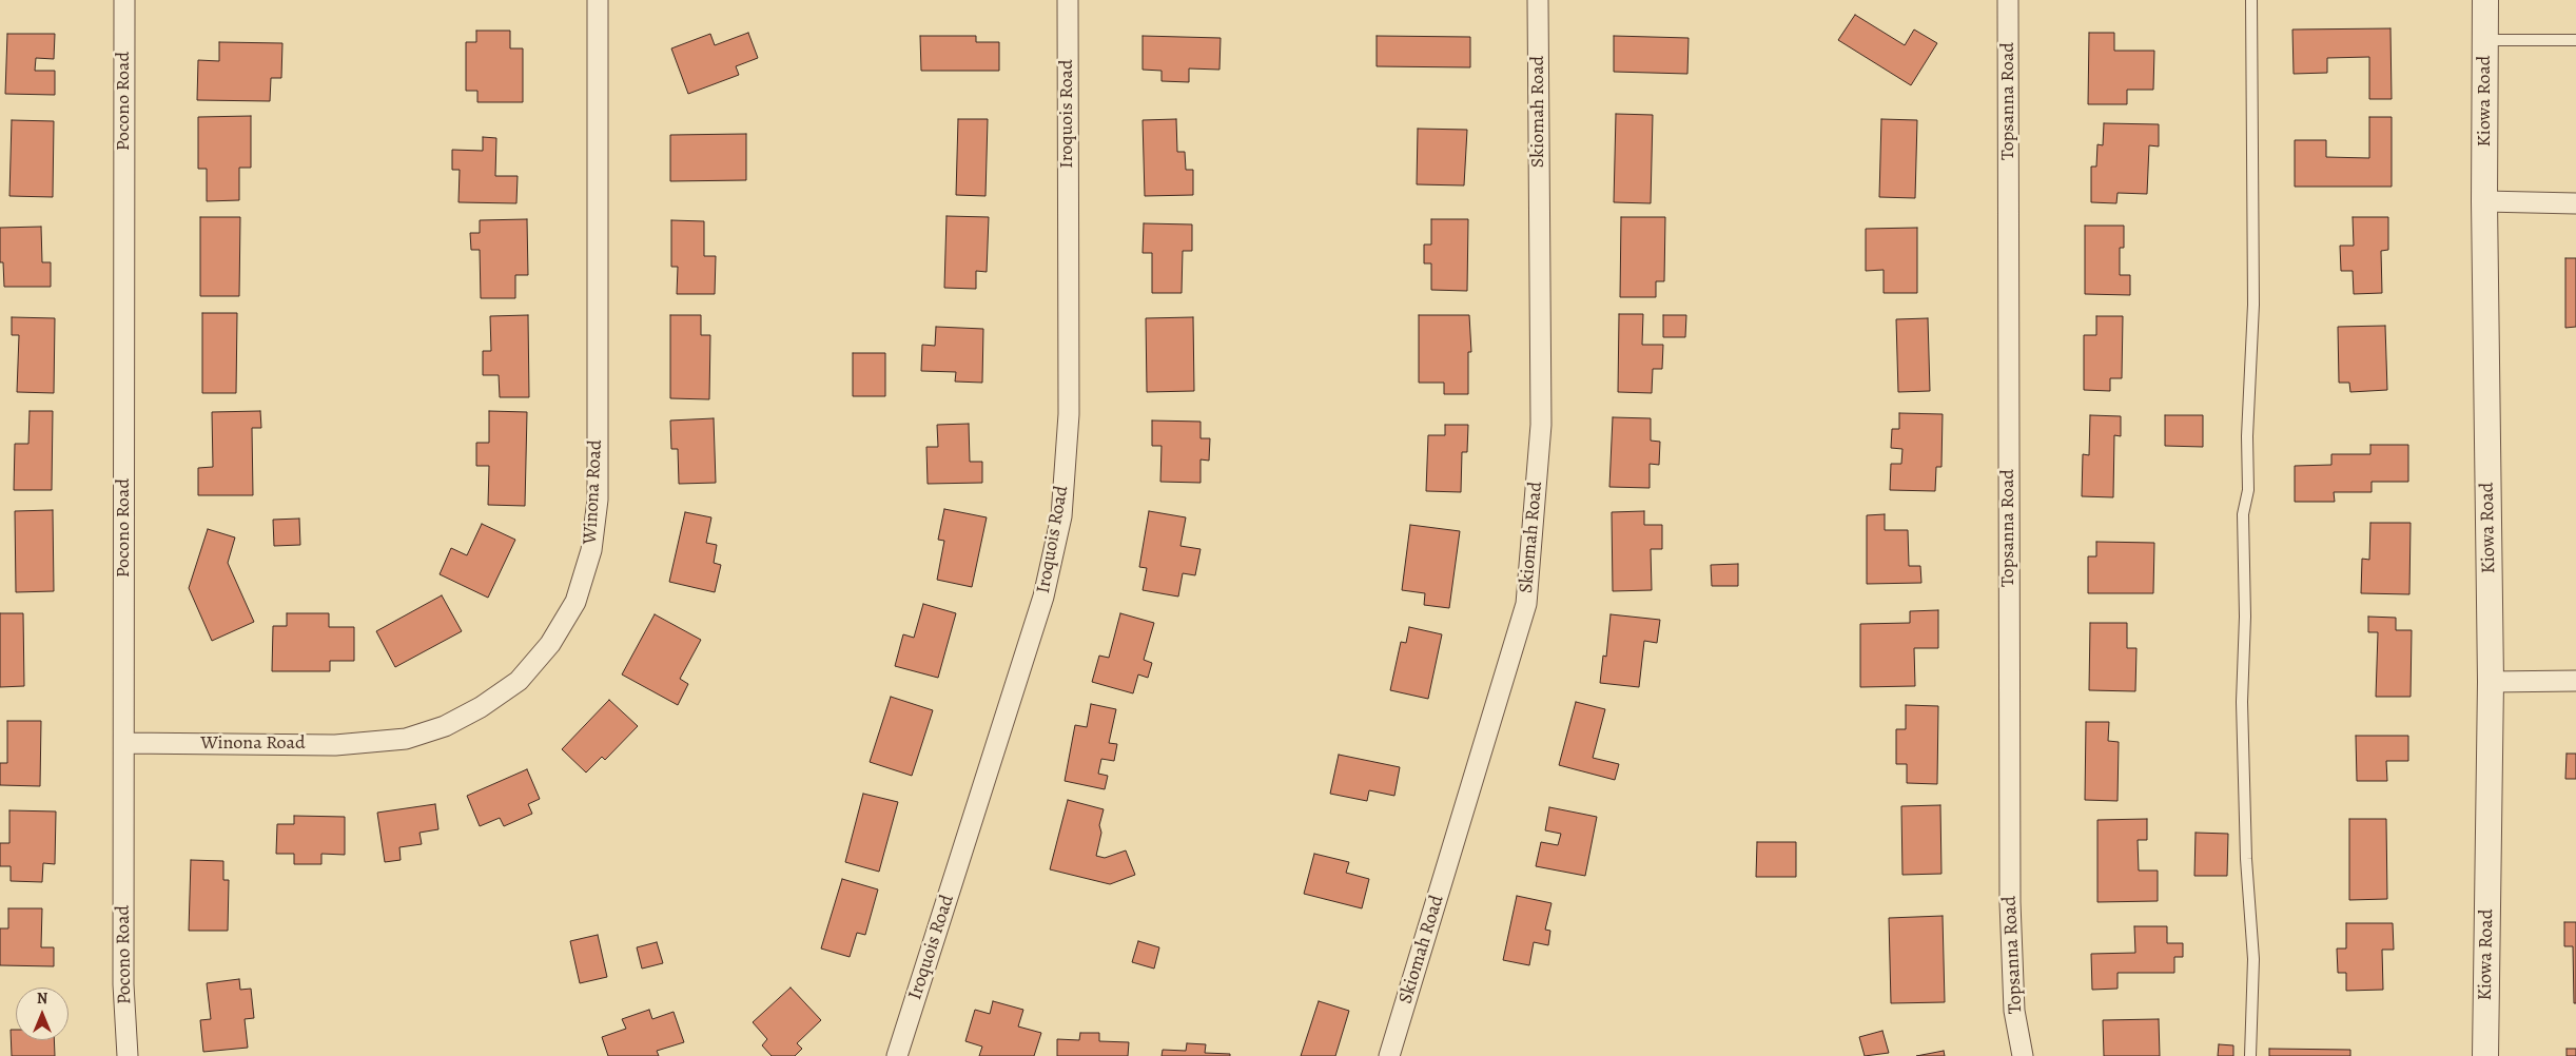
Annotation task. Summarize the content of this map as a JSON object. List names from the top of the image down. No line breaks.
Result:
{"streets":{"street":["Pocono Road","Topsanna Road","Kiowa Road","Skiomah Road","Iroquois Road","Winona Road"]},"crossings":[["Pocono Road","Winona Road"]],"north":"top"}
